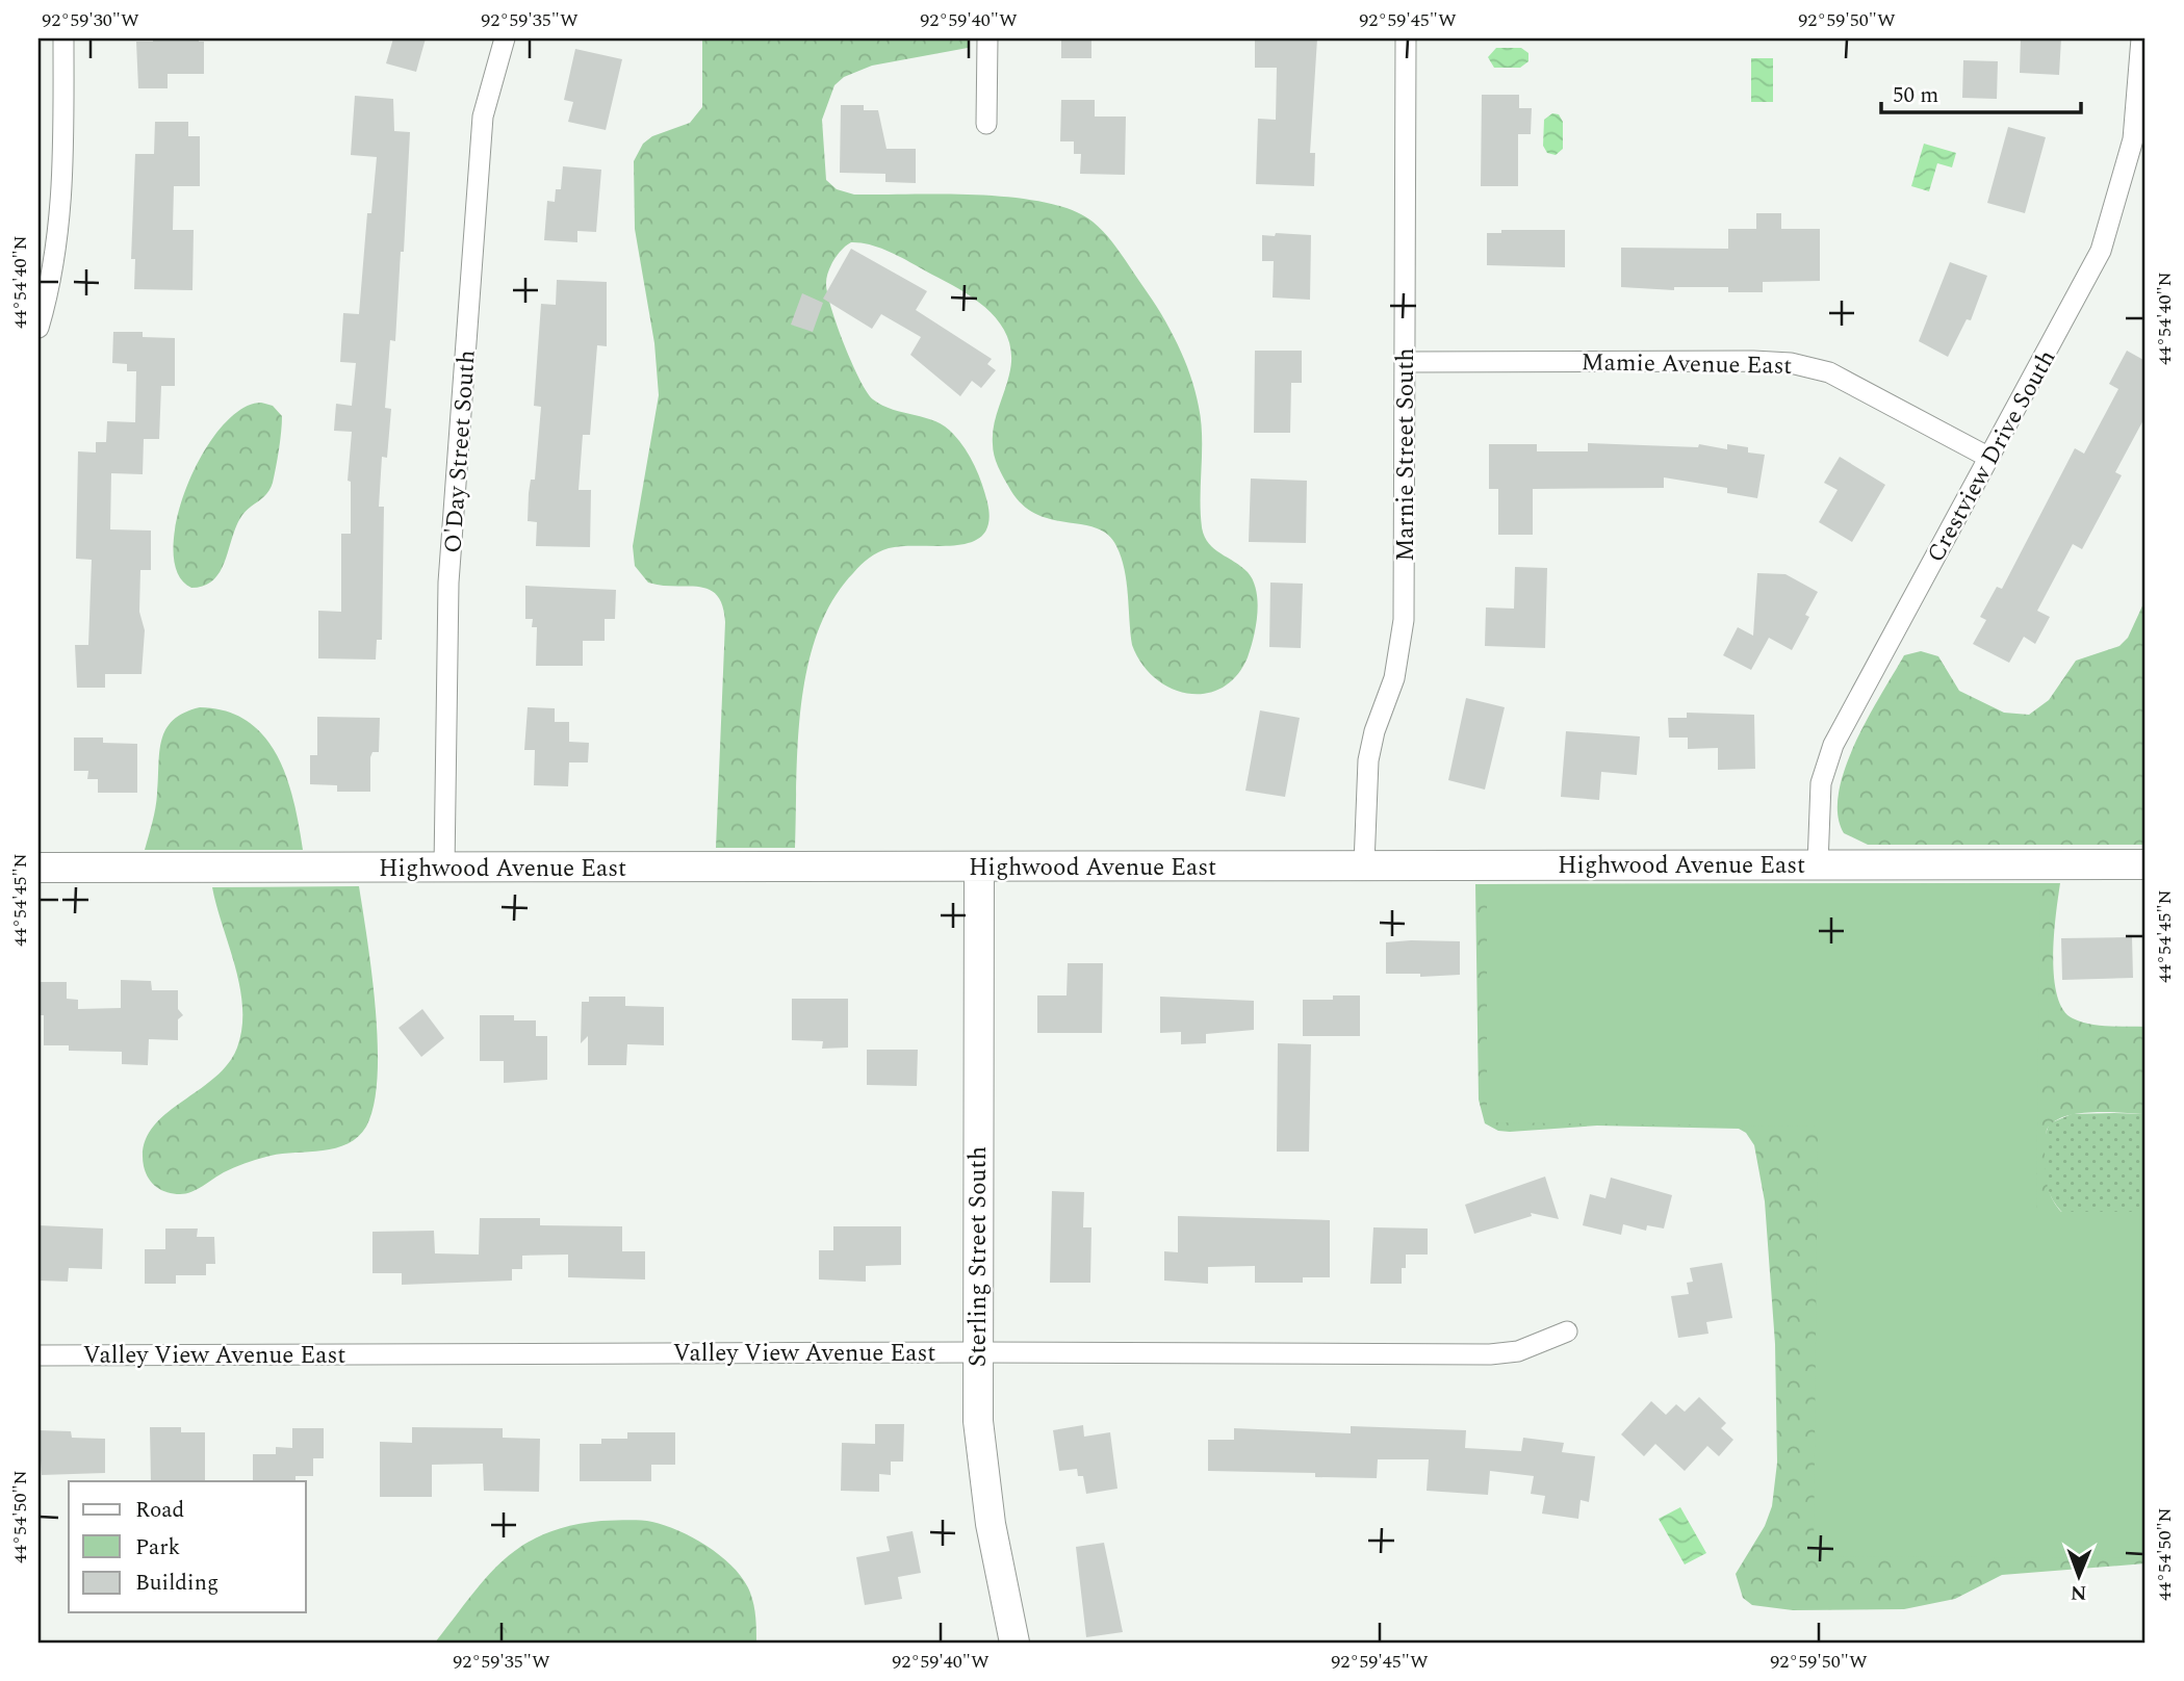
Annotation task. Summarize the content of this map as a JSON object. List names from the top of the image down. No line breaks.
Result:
{"streets":{"street":["Mamie Avenue East","O'Day Street South","Marnie Street South","Crestview Drive South","Highwood Avenue East","Sterling Street South","Valley View Avenue East"]},"crossings":[["Mamie Avenue East","Marnie Street South"],["Mamie Avenue East","Crestview Drive South"],["O'Day Street South","Highwood Avenue East"],["Marnie Street South","Highwood Avenue East"],["Crestview Drive South","Highwood Avenue East"],["Highwood Avenue East","Sterling Street South"],["Sterling Street South","Valley View Avenue East"]],"legend":["Road","Park","Building"],"scale_bar":"50 m","north":"bottom","coordinates":["92°59'30\"W","92°59'35\"W","92°59'40\"W","92°59'45\"W","92°59'50\"W","44°54'40\"N","44°54'45\"N","44°54'50\"N"]}
